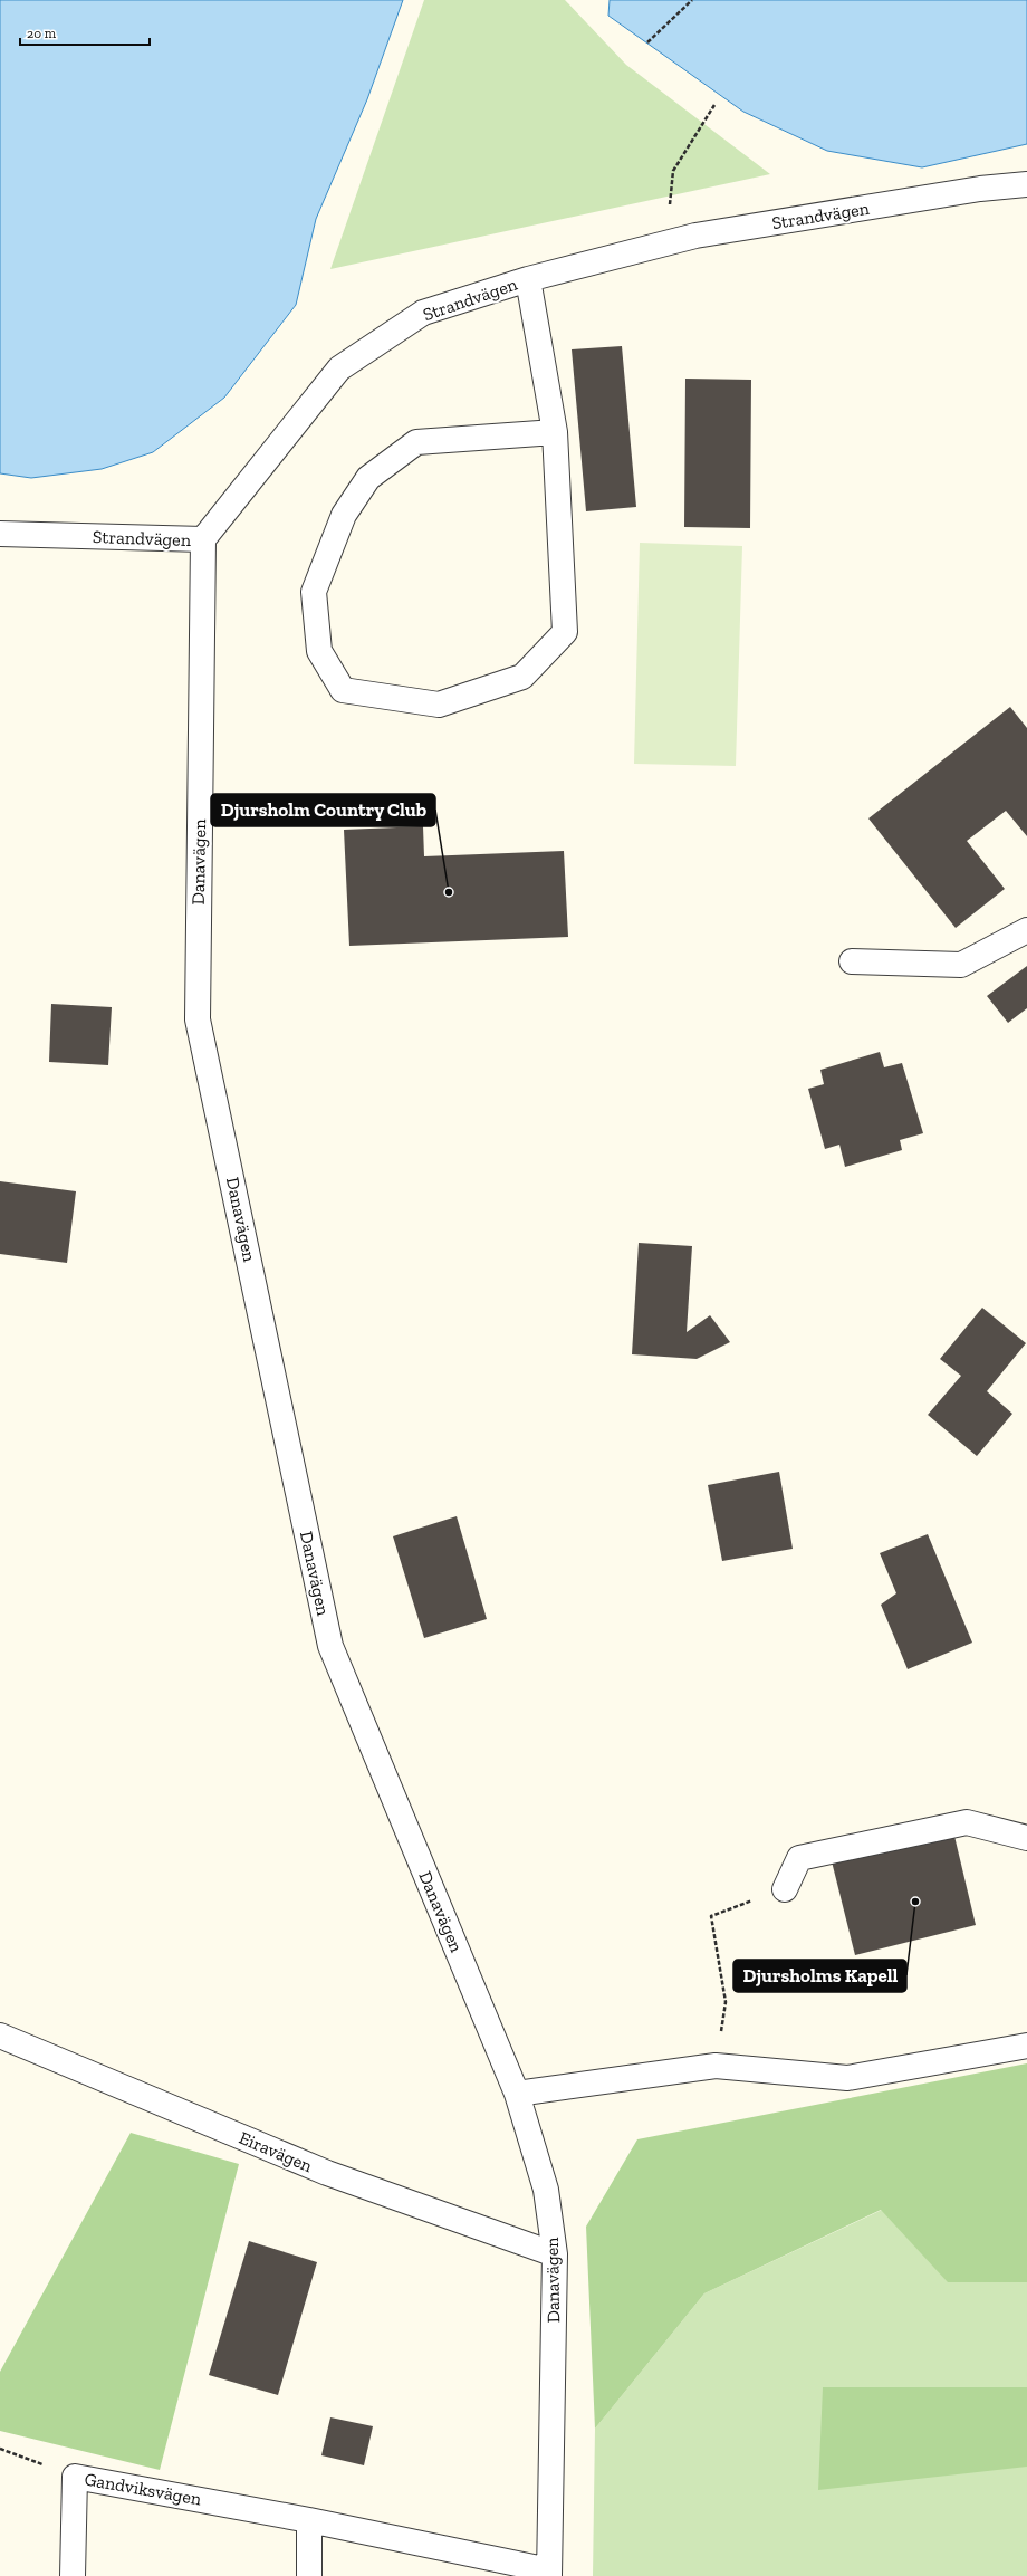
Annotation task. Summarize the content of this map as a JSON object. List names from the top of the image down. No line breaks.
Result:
{"streets":{"street":["Strandvägen","Danavägen","Eiravägen","Gandviksvägen"]},"crossings":[["Strandvägen","Danavägen"],["Danavägen","Eiravägen"],["Danavägen","Gandviksvägen"]],"places":["Djursholm Country Club","Djursholms Kapell"],"scale_bar":"20 m"}
